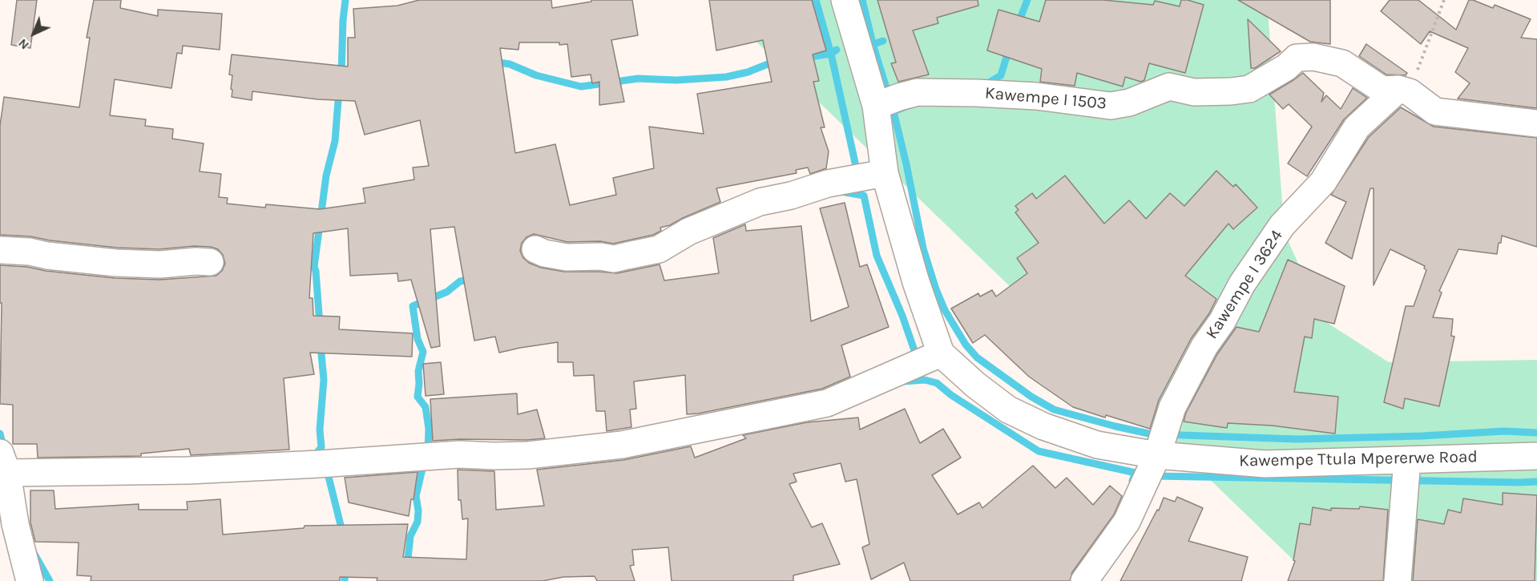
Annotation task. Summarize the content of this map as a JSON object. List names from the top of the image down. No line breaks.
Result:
{"streets":{"street":["Kawempe I 1503","Kawempe I 3624","Kawempe Ttula Mpererwe Road"]},"crossings":[["Kawempe I 1503","Kawempe I 3624"],["Kawempe I 1503","Kawempe Ttula Mpererwe Road"],["Kawempe I 3624","Kawempe Ttula Mpererwe Road"]],"north":"bottom left"}
